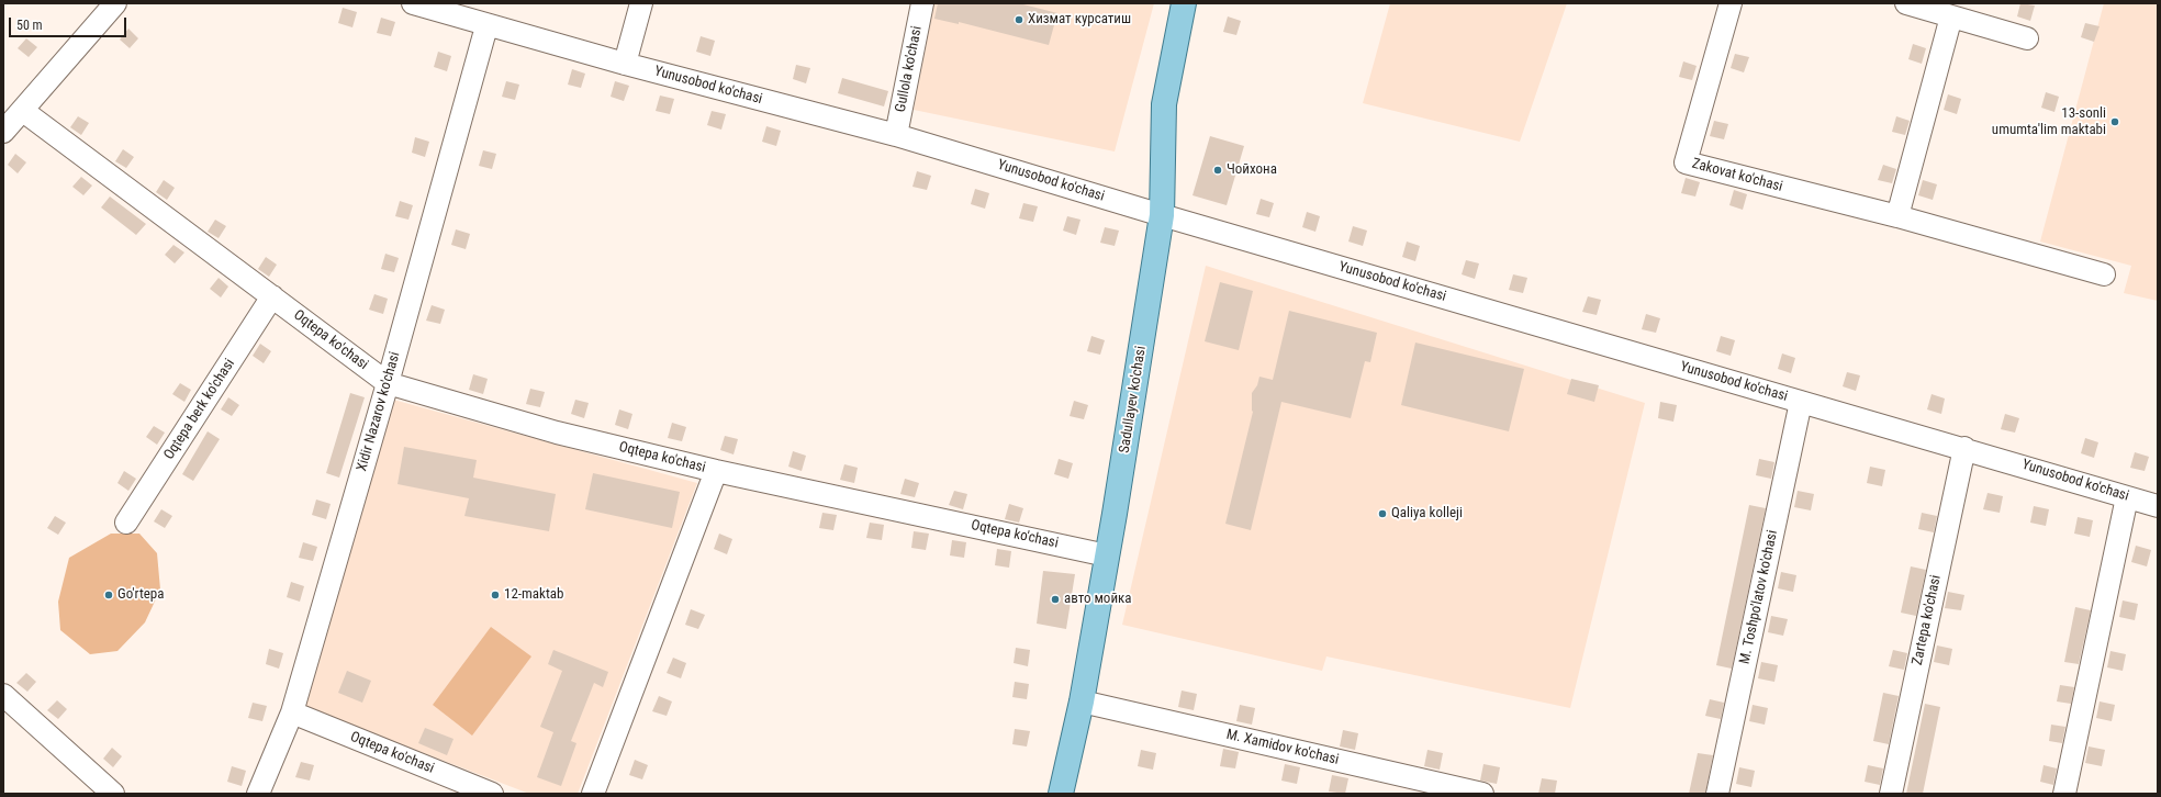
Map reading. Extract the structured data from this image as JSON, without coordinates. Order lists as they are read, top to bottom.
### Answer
{
  "streets": {
    "main road": ["Sadullayev ko'chasi"],
    "street": [
      "Gullola ko'chasi",
      "Yunusobod ko'chasi",
      "Zakovat ko'chasi",
      "Oqtepa ko'chasi",
      "Oqtepa berk ko'chasi",
      "Xidir Nazarov ko'chasi",
      "M. Toshpo'latov ko'chasi",
      "Zartepa ko'chasi",
      "M. Xamidov ko'chasi"
    ]
  },
  "crossings": [
    ["Gullola ko'chasi", "Yunusobod ko'chasi"],
    ["Yunusobod ko'chasi", "Sadullayev ko'chasi"],
    ["Yunusobod ko'chasi", "Xidir Nazarov ko'chasi"],
    ["Yunusobod ko'chasi", "M. Toshpo'latov ko'chasi"],
    ["Yunusobod ko'chasi", "Zartepa ko'chasi"],
    ["Oqtepa ko'chasi", "Sadullayev ko'chasi"],
    ["Oqtepa ko'chasi", "Oqtepa berk ko'chasi"],
    ["Oqtepa ko'chasi", "Xidir Nazarov ko'chasi"],
    ["Sadullayev ko'chasi", "M. Xamidov ko'chasi"]
  ],
  "places": [
    "Хизмат курсатиш",
    "13-sonli umumta'lim maktabi",
    "Чойхона",
    "Qaliya kolleji",
    "Go'rtepa",
    "12-maktab",
    "авто мойка"
  ],
  "scale_bar": "50 m"
}
